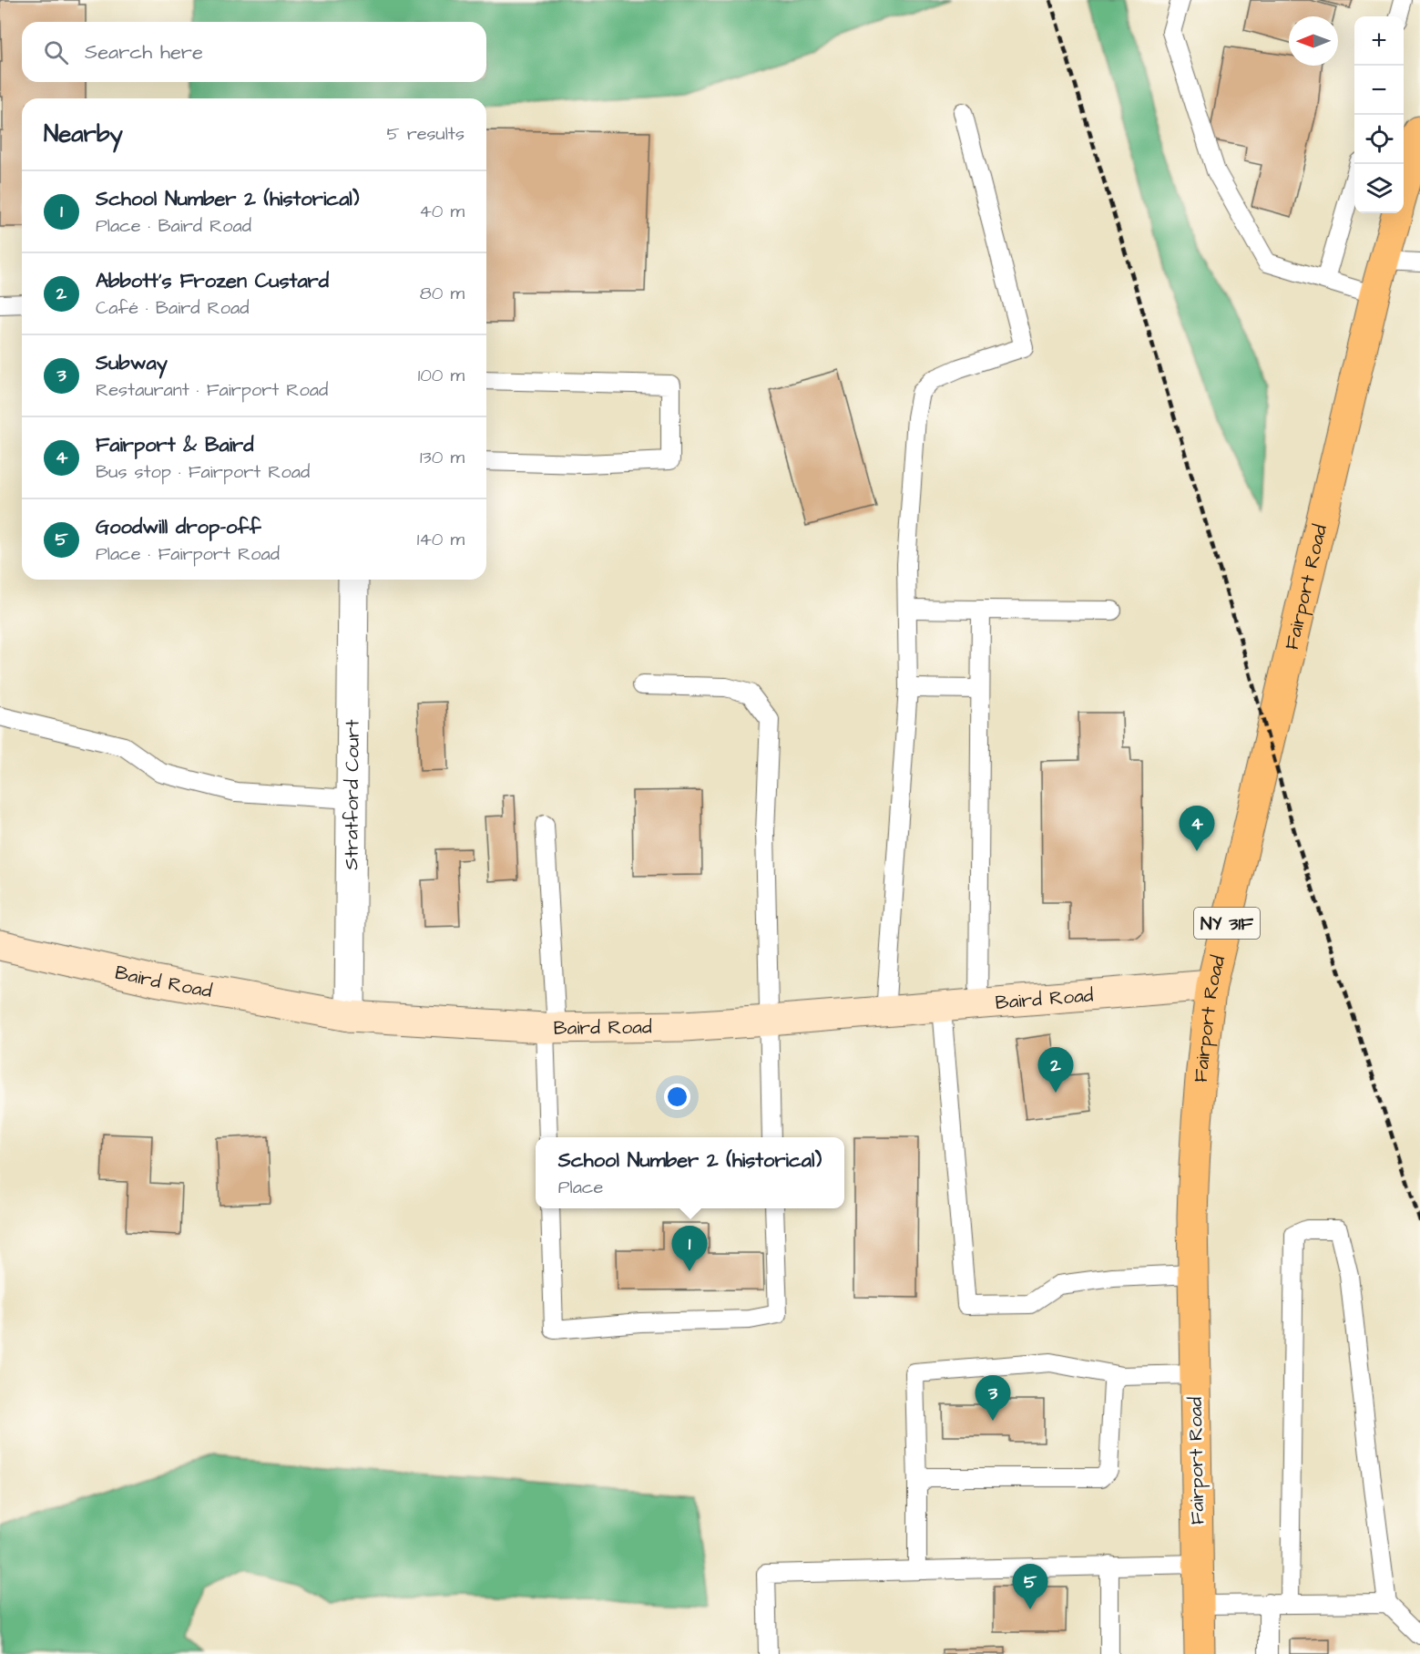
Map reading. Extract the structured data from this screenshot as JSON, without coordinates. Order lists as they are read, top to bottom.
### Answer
{
  "streets": {
    "main road": ["Fairport Road", "NY 31F"],
    "street": ["Stratford Court", "Baird Road"]
  },
  "crossings": [
    ["Fairport Road", "Baird Road"],
    ["Stratford Court", "Baird Road"]
  ],
  "north": "left",
  "page": {
    "map_buttons": ["+", "−"],
    "search": "Search here",
    "heading": ["Nearby", "5 results"],
    "list": [
      {
        "mark": "1",
        "name": "School Number 2 (historical)",
        "note": "Place · Baird Road",
        "value": "40 m"
      },
      {
        "mark": "2",
        "name": "Abbott's Frozen Custard",
        "note": "Café · Baird Road",
        "value": "80 m"
      },
      {
        "mark": "3",
        "name": "Subway",
        "note": "Restaurant · Fairport Road",
        "value": "100 m"
      },
      {
        "mark": "4",
        "name": "Fairport & Baird",
        "note": "Bus stop · Fairport Road",
        "value": "130 m"
      },
      {
        "mark": "5",
        "name": "Goodwill drop-off",
        "note": "Place · Fairport Road",
        "value": "140 m"
      }
    ],
    "pins": [
      "4",
      "2",
      "1",
      "3",
      "5"
    ],
    "popup": ["School Number 2 (historical)", "Place"]
  }
}
